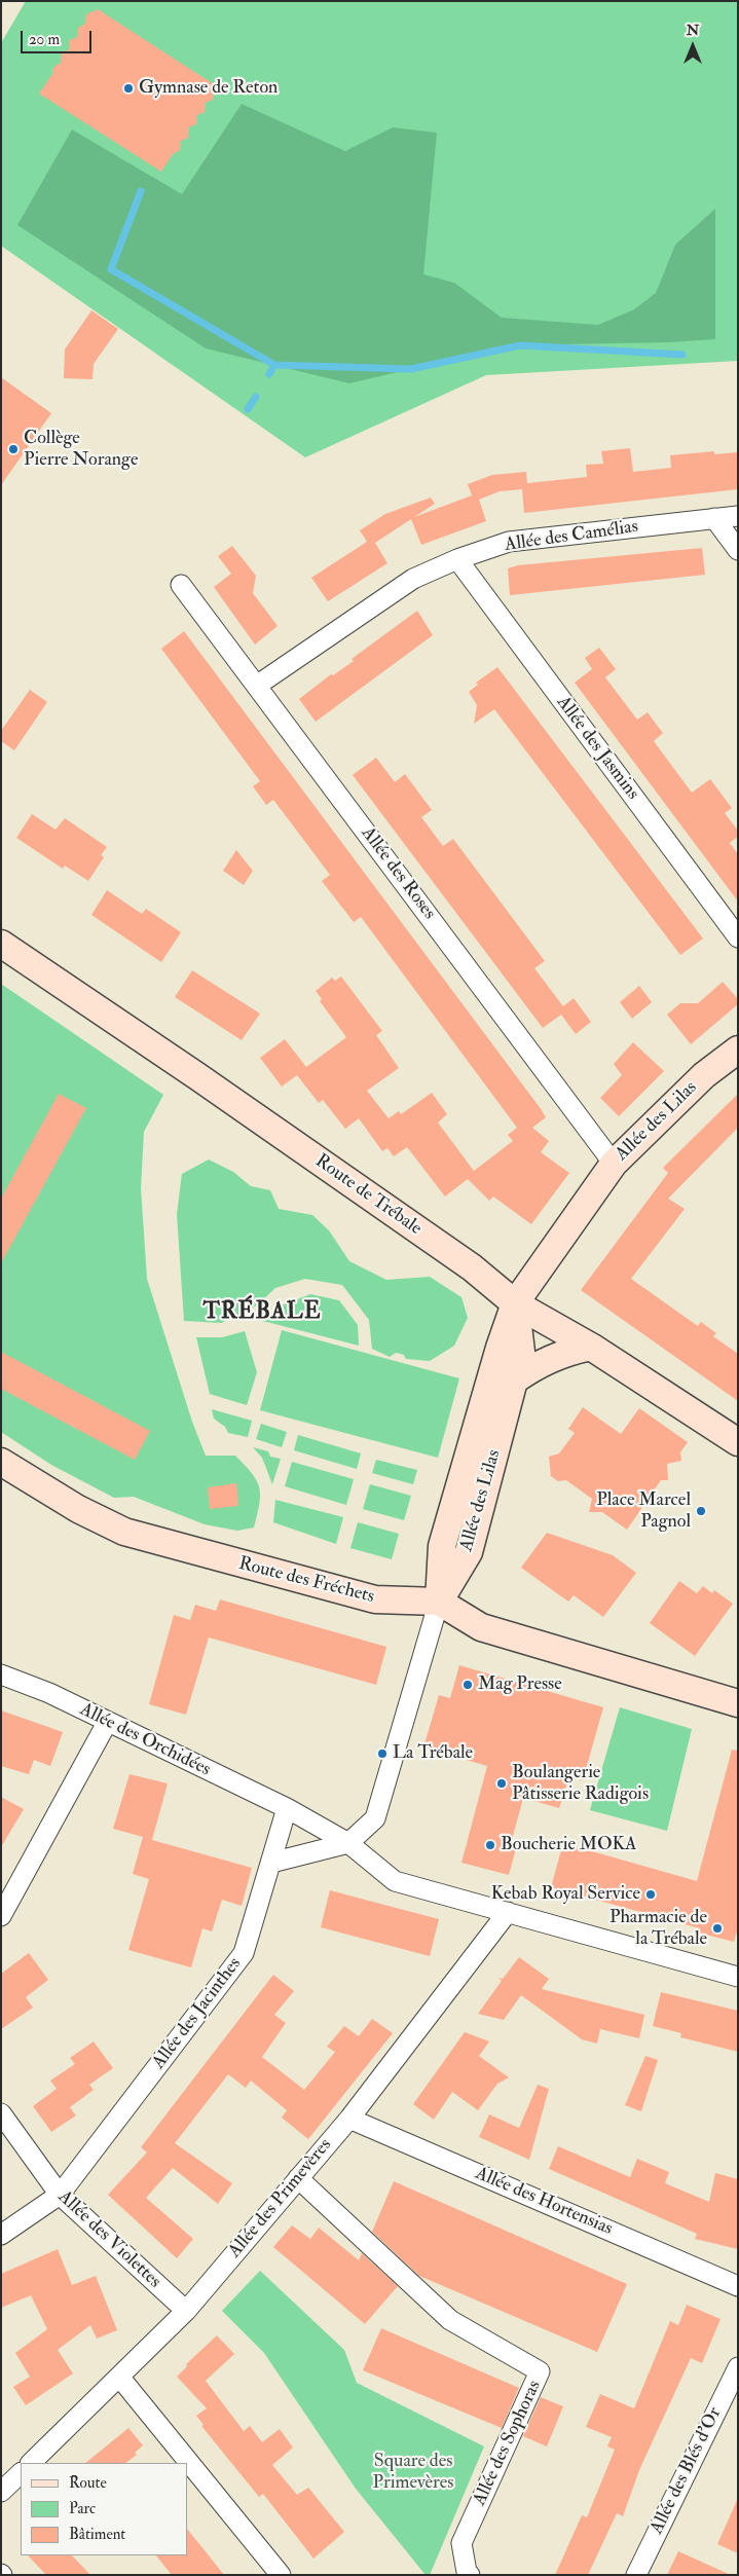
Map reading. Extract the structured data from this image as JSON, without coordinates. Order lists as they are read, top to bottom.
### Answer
{
  "streets": {
    "street": [
      "Allée des Camélias",
      "Allée des Jasmins",
      "Allée des Roses",
      "Allée des Lilas",
      "Route de Trébale",
      "Route des Fréchets",
      "Allée des Orchidées",
      "Allée des Jacinthes",
      "Allée des Primevères",
      "Allée des Hortensias",
      "Allée des Violettes",
      "Allée des Sophoras",
      "Allée des Blés d'Or"
    ]
  },
  "crossings": [
    ["Allée des Camélias", "Allée des Jasmins"],
    ["Allée des Camélias", "Allée des Roses"],
    ["Allée des Roses", "Allée des Lilas"],
    ["Allée des Lilas", "Route de Trébale"],
    ["Allée des Lilas", "Route des Fréchets"],
    ["Allée des Orchidées", "Allée des Jacinthes"],
    ["Allée des Jacinthes", "Allée des Violettes"],
    ["Allée des Primevères", "Allée des Hortensias"],
    ["Allée des Primevères", "Allée des Violettes"],
    ["Allée des Primevères", "Allée des Sophoras"]
  ],
  "districts": ["TRÉBALE"],
  "parks": ["Square des Primevères"],
  "places": [
    "Gymnase de Reton",
    "Collège Pierre Norange",
    "Place Marcel Pagnol",
    "Mag Presse",
    "La Trébale",
    "Boulangerie Pâtisserie Radigois",
    "Boucherie MOKA",
    "Kebab Royal Service",
    "Pharmacie de la Trébale"
  ],
  "legend": ["Route", "Parc", "Bâtiment"],
  "scale_bar": "20 m",
  "north": "top"
}
